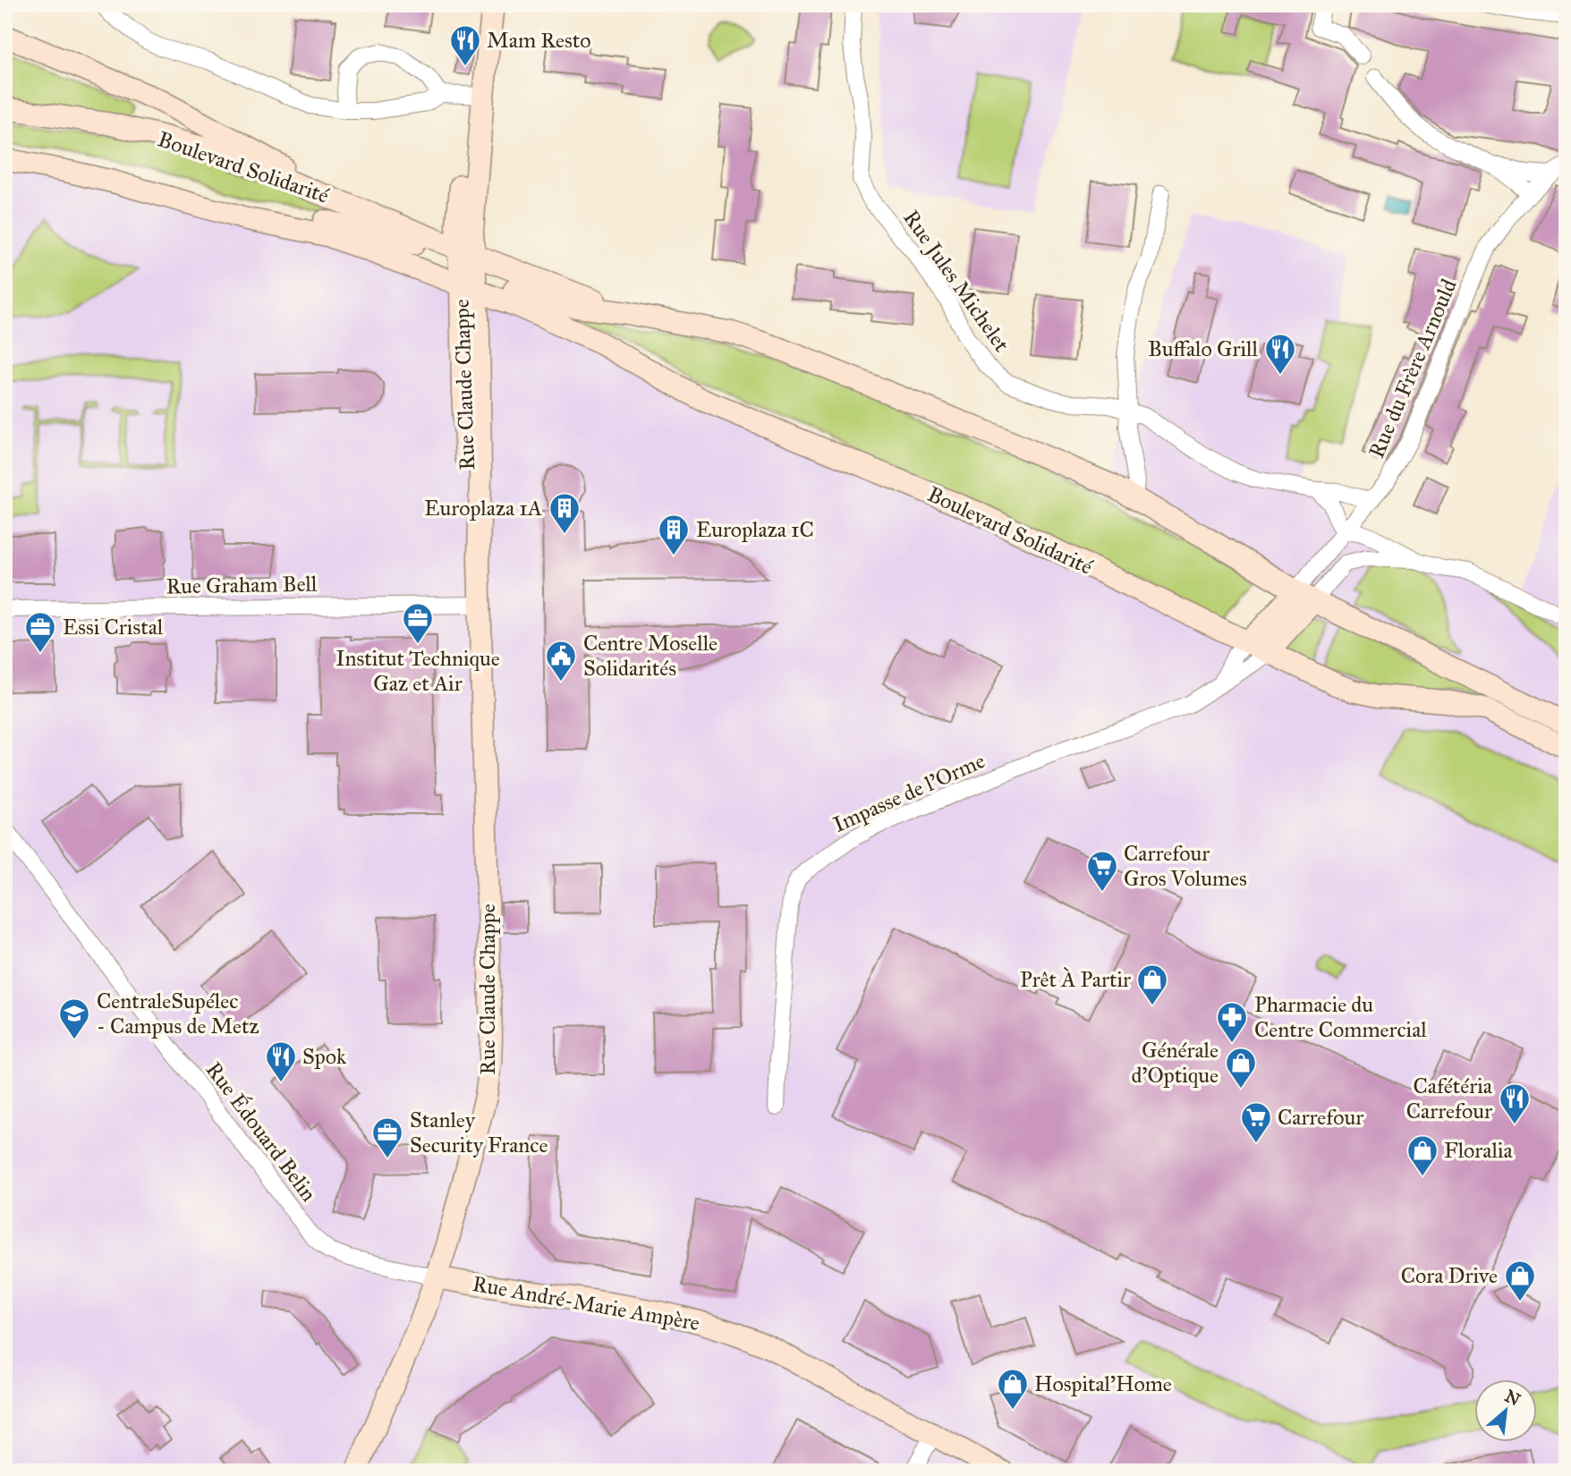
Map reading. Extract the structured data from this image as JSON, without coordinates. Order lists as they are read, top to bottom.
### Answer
{
  "streets": {
    "main road": ["Boulevard Solidarité", "Rue Claude Chappe", "Rue André-Marie Ampère"],
    "street": [
      "Rue Jules Michelet",
      "Rue du Frère Arnould",
      "Rue Graham Bell",
      "Impasse de l'Orme",
      "Rue Édouard Belin"
    ]
  },
  "crossings": [
    ["Boulevard Solidarité", "Rue du Frère Arnould"],
    ["Boulevard Solidarité", "Rue Claude Chappe"],
    ["Boulevard Solidarité", "Impasse de l'Orme"],
    ["Rue Jules Michelet", "Rue du Frère Arnould"],
    ["Rue Claude Chappe", "Rue Graham Bell"],
    ["Rue Claude Chappe", "Rue Édouard Belin"],
    ["Rue Claude Chappe", "Rue André-Marie Ampère"],
    ["Rue Édouard Belin", "Rue André-Marie Ampère"]
  ],
  "places": {
    "restaurant": [
      "Mam Resto",
      "Buffalo Grill",
      "Spok",
      "Cafétéria Carrefour"
    ],
    "building": ["Europlaza 1A", "Europlaza 1C"],
    "office": ["Institut Technique Gaz et Air", "Essi Cristal", "Stanley Security France"],
    "public building": ["Centre Moselle Solidarités"],
    "supermarket": ["Carrefour Gros Volumes", "Carrefour"],
    "shop": [
      "Prêt À Partir",
      "Générale d'Optique",
      "Floralia",
      "Cora Drive",
      "Hospital'Home"
    ],
    "school or university": ["CentraleSupélec - Campus de Metz"],
    "pharmacy": ["Pharmacie du Centre Commercial"]
  },
  "north": "top right"
}
